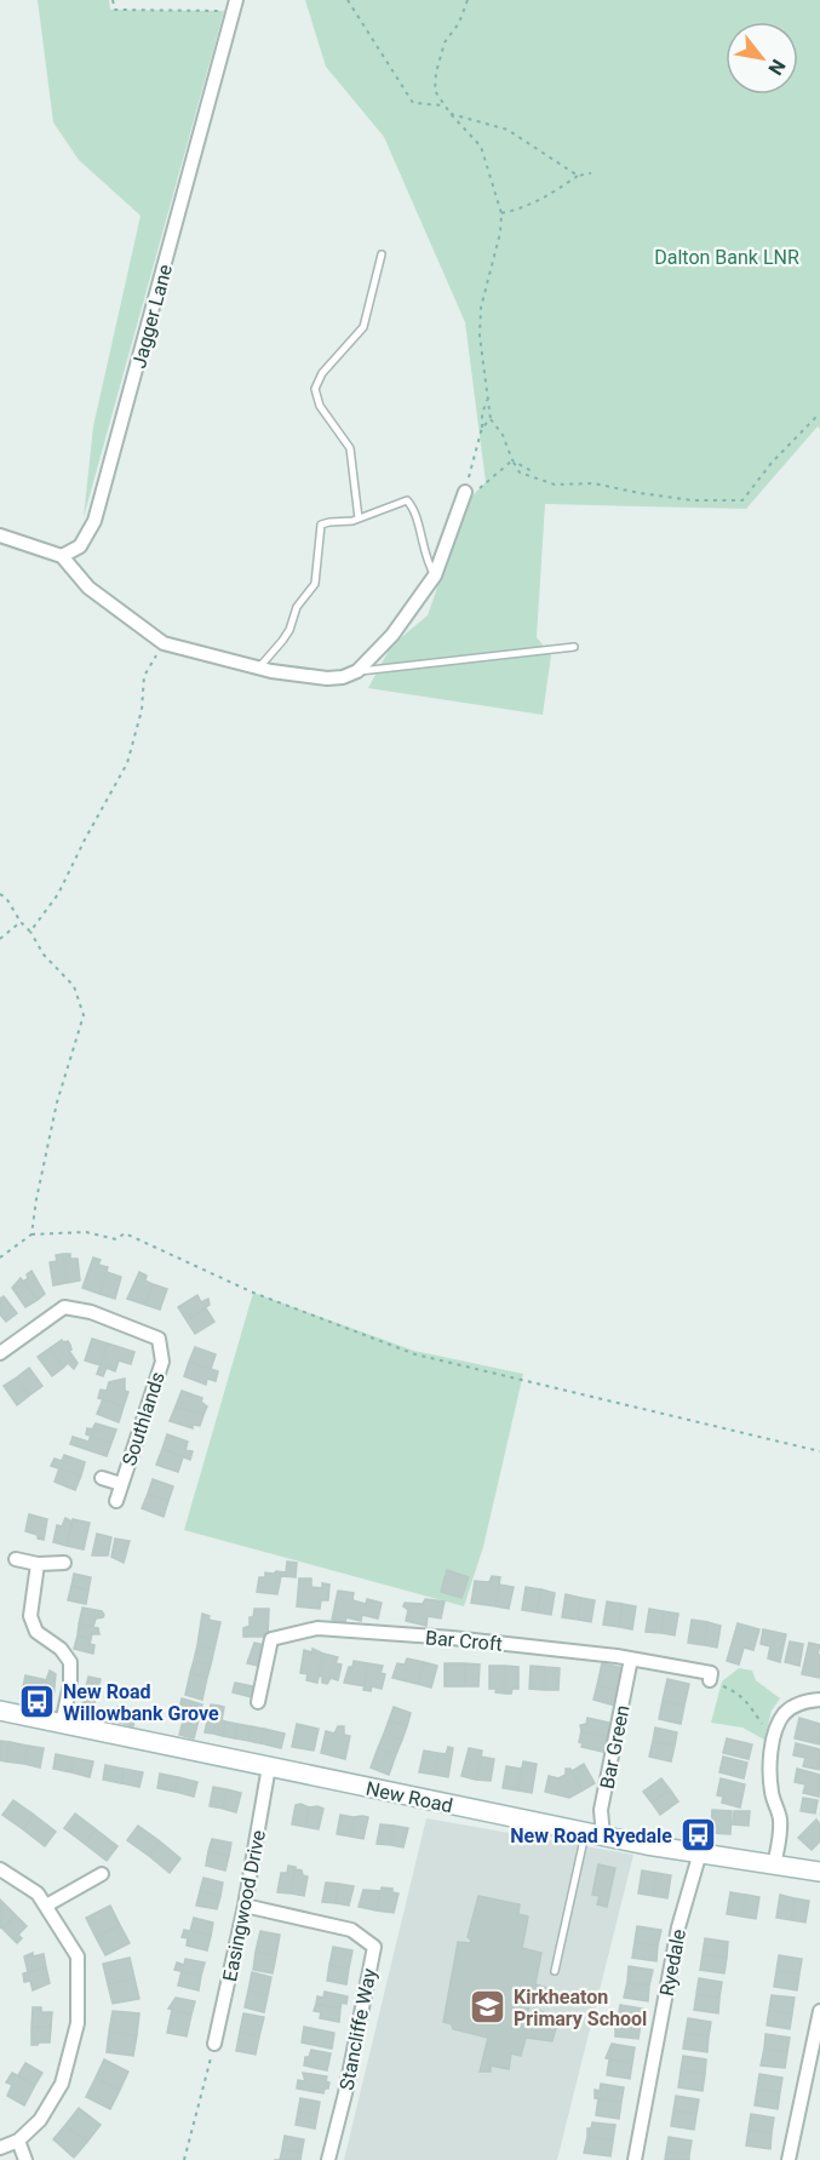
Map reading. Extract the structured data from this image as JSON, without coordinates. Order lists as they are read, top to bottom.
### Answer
{
  "streets": {
    "street": [
      "Jagger Lane",
      "Southlands",
      "Bar Croft",
      "Bar Green",
      "New Road",
      "Easingwood Drive",
      "Ryedale",
      "Stancliffe Way"
    ]
  },
  "crossings": [
    ["Bar Croft", "Bar Green"],
    ["Bar Green", "New Road"],
    ["New Road", "Easingwood Drive"],
    ["New Road", "Ryedale"],
    ["Easingwood Drive", "Stancliffe Way"]
  ],
  "parks": ["Dalton Bank LNR"],
  "places": {
    "bus stop": ["New Road Willowbank Grove", "New Road Ryedale"],
    "school or university": ["Kirkheaton Primary School"]
  },
  "north": "bottom right"
}
